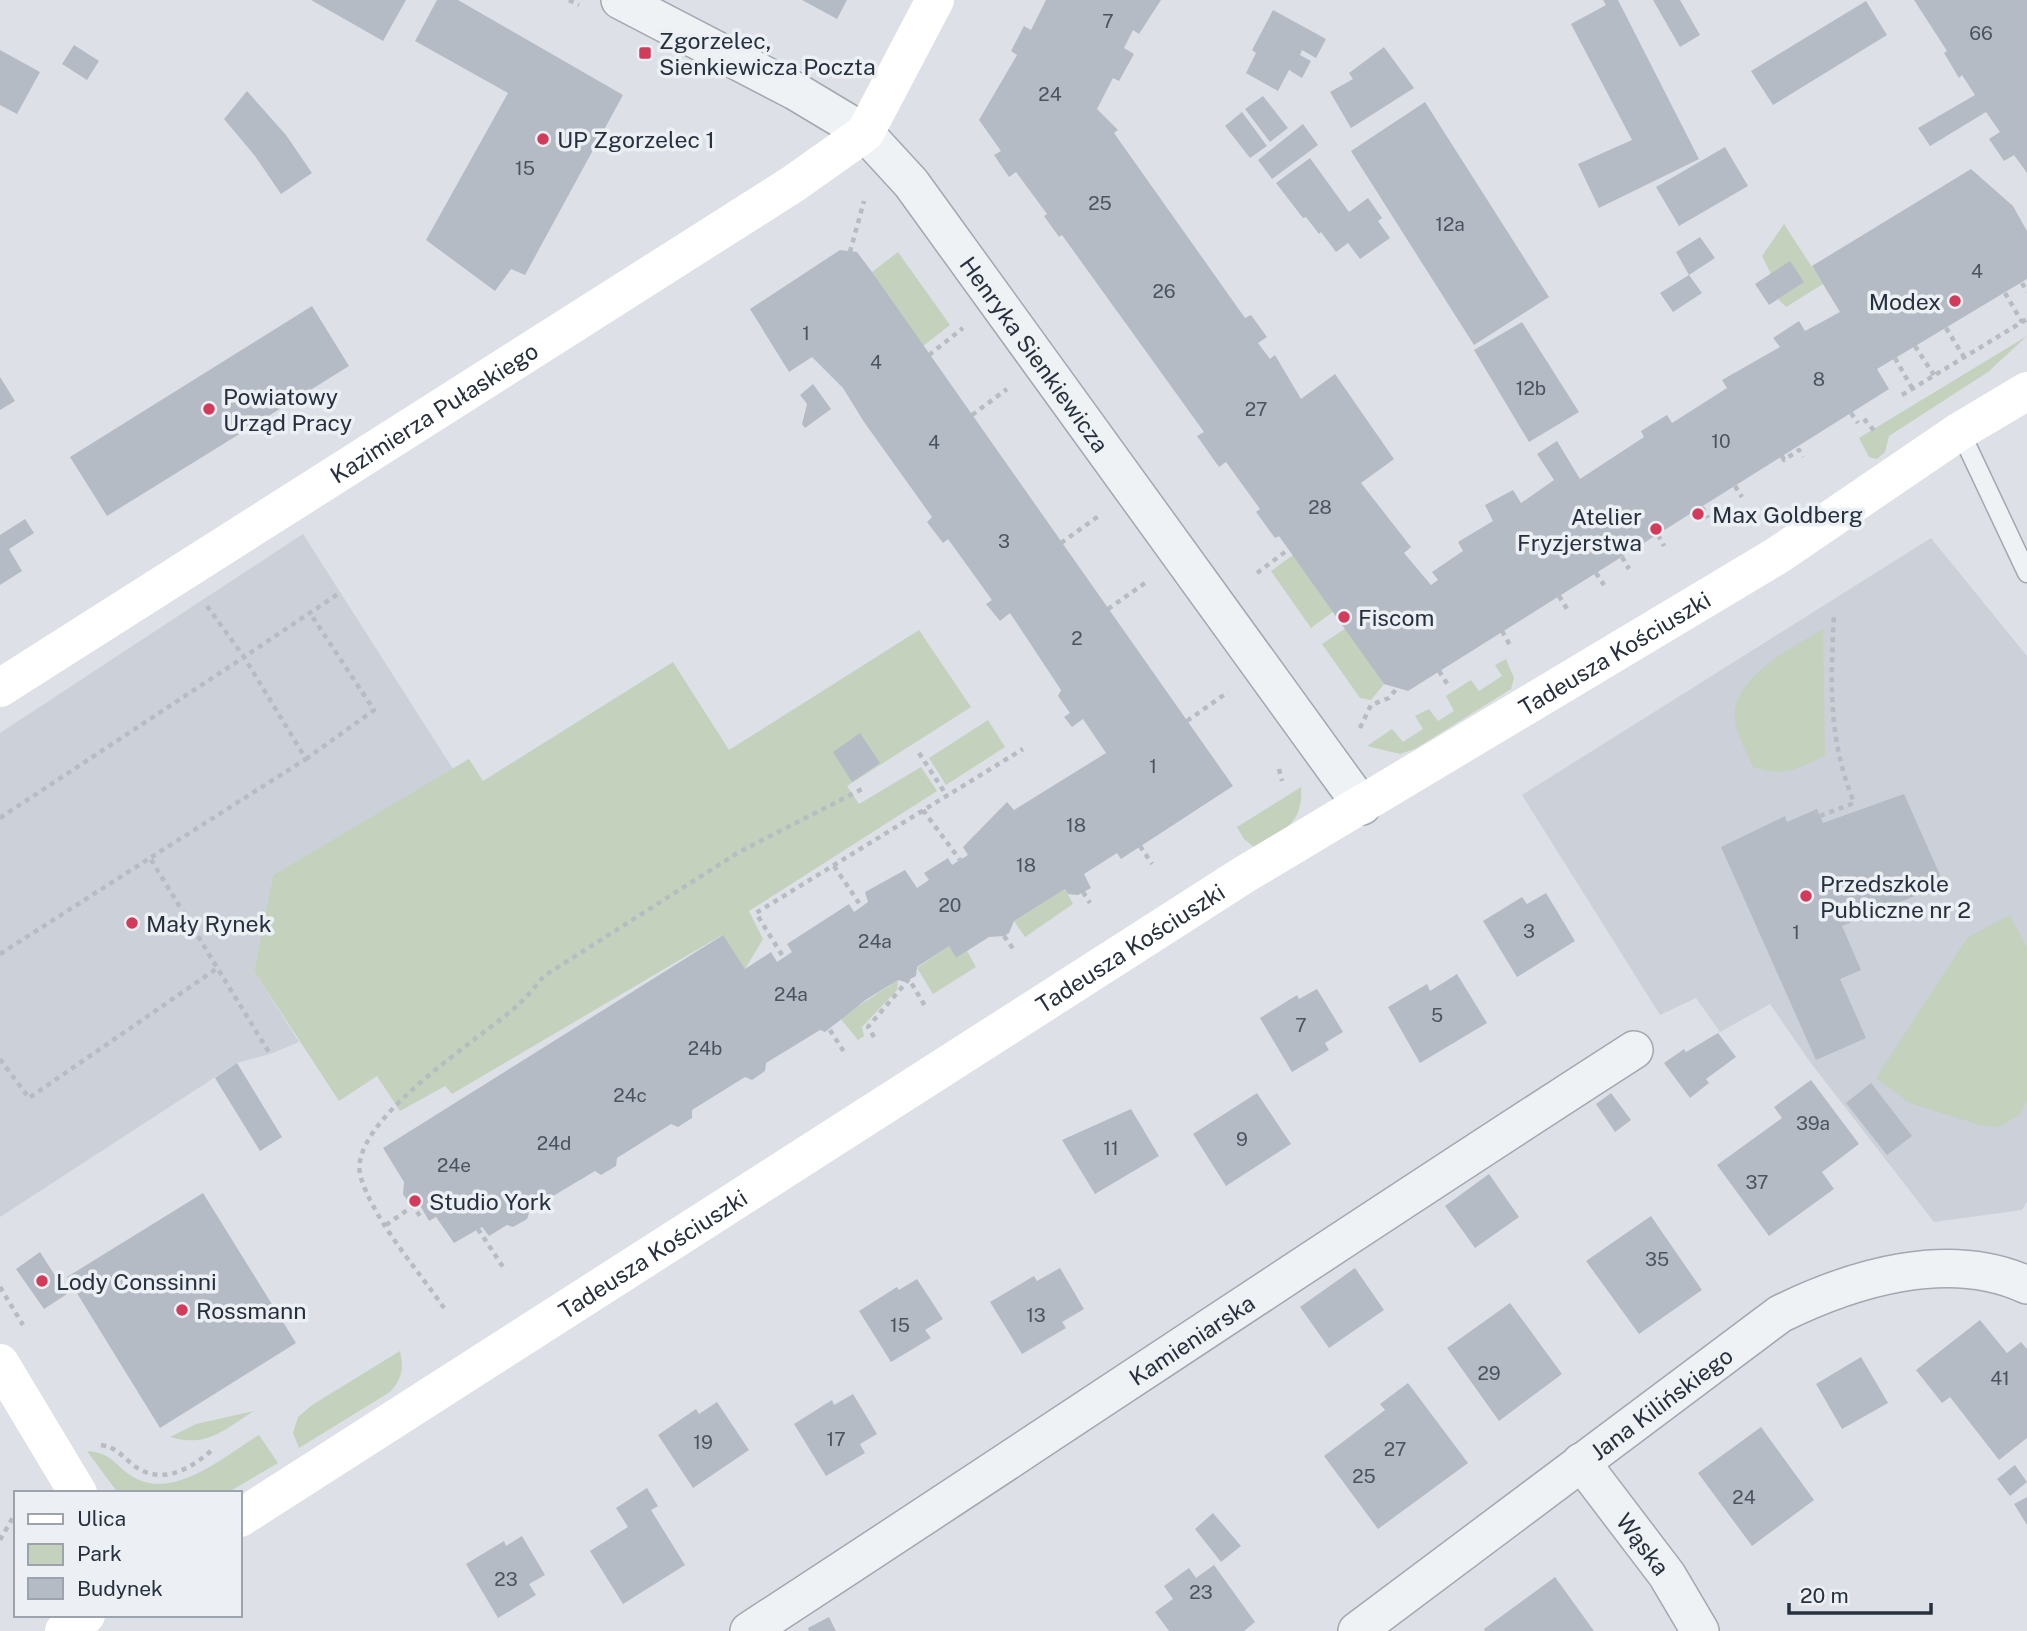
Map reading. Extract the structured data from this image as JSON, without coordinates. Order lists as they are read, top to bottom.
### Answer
{
  "streets": {
    "street": [
      "Henryka Sienkiewicza",
      "Kazimierza Pułaskiego",
      "Tadeusza Kościuszki",
      "Kamieniarska",
      "Jana Kilińskiego",
      "Wąska"
    ]
  },
  "crossings": [
    ["Henryka Sienkiewicza", "Kazimierza Pułaskiego"],
    ["Henryka Sienkiewicza", "Tadeusza Kościuszki"],
    ["Jana Kilińskiego", "Wąska"]
  ],
  "places": {
    "transit": ["Zgorzelec, Sienkiewicza Poczta"],
    "other": [
      "UP Zgorzelec 1",
      "Modex",
      "Powiatowy Urząd Pracy",
      "Max Goldberg",
      "Atelier Fryzjerstwa",
      "Fiscom",
      "Przedszkole Publiczne nr 2",
      "Mały Rynek",
      "Studio York",
      "Lody Conssinni",
      "Rossmann"
    ]
  },
  "house_numbers": [
    "7",
    "66",
    "24",
    "15",
    "25",
    "12a",
    "4",
    "26",
    "1",
    "4",
    "8",
    "12b",
    "27",
    "10",
    "4",
    "28",
    "3",
    "2",
    "1",
    "18",
    "18",
    "20",
    "3",
    "1",
    "24a",
    "24a",
    "5",
    "7",
    "24b",
    "24c",
    "39a",
    "9",
    "24d",
    "11",
    "24e",
    "37",
    "35",
    "13",
    "15",
    "29",
    "41",
    "17",
    "19",
    "27",
    "25",
    "24",
    "23",
    "23"
  ],
  "legend": ["Ulica", "Park", "Budynek"],
  "scale_bar": "20 m"
}
